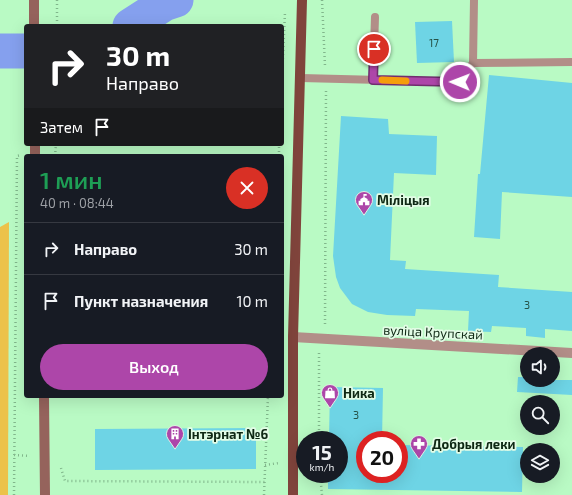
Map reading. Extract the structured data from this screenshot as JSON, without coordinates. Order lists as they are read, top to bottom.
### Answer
{
  "streets": {
    "street": ["вуліца Крупскай"]
  },
  "places": {
    "public building": ["Міліцыя"],
    "shop": ["Ника"],
    "building": ["Інтэрнат №6"],
    "pharmacy": ["Добрыя леки"]
  },
  "house_numbers": ["17", "3", "3"],
  "page": {
    "turn": ["30 m", "Направо"],
    "then": "Затем",
    "heading": ["1 мин", "40 m · 08:44"],
    "list": [
      {
        "name": "Направо",
        "value": "30 m"
      },
      {
        "name": "Пункт назначения",
        "value": "10 m"
      }
    ],
    "buttons": "Выход",
    "speed": "15 km/h",
    "limit": "20"
  }
}
